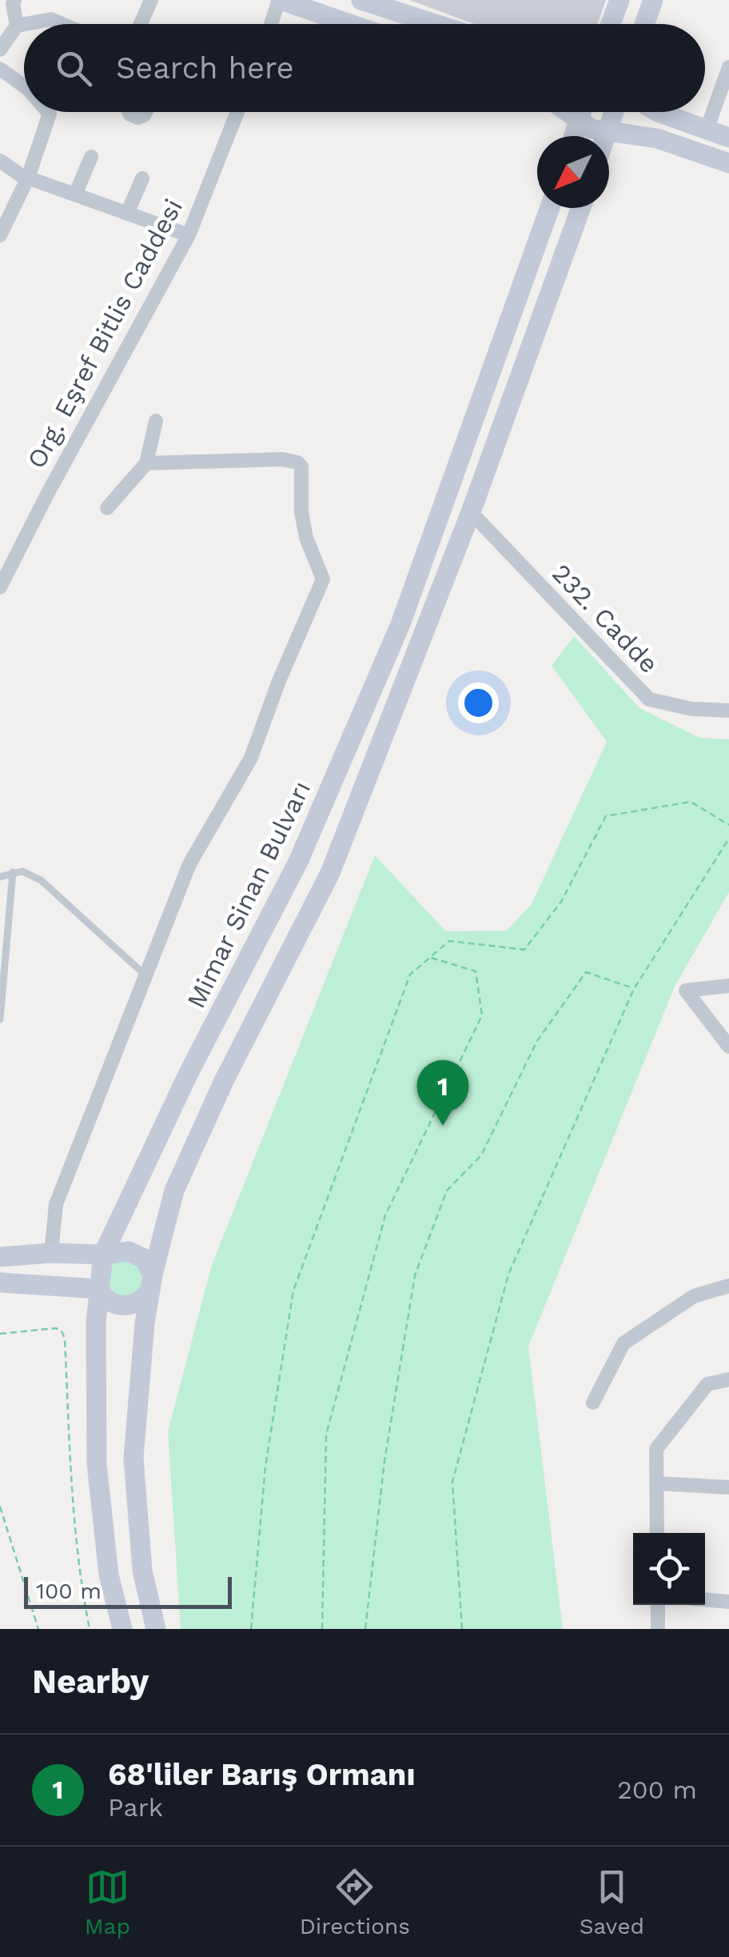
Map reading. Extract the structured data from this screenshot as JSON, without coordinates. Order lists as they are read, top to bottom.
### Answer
{
  "streets": {
    "main road": ["Mimar Sinan Bulvarı"],
    "street": ["Org. Eşref Bitlis Caddesi", "232. Cadde"]
  },
  "scale_bar": "100 m",
  "north": "bottom left",
  "page": {
    "search": "Search here",
    "pins": "1",
    "scale": "100 m",
    "heading": "Nearby",
    "list": [
      {
        "mark": "1",
        "name": "68'liler Barış Ormanı",
        "note": "Park",
        "value": "200 m"
      }
    ],
    "nav": ["Map", "Directions", "Saved"]
  }
}
